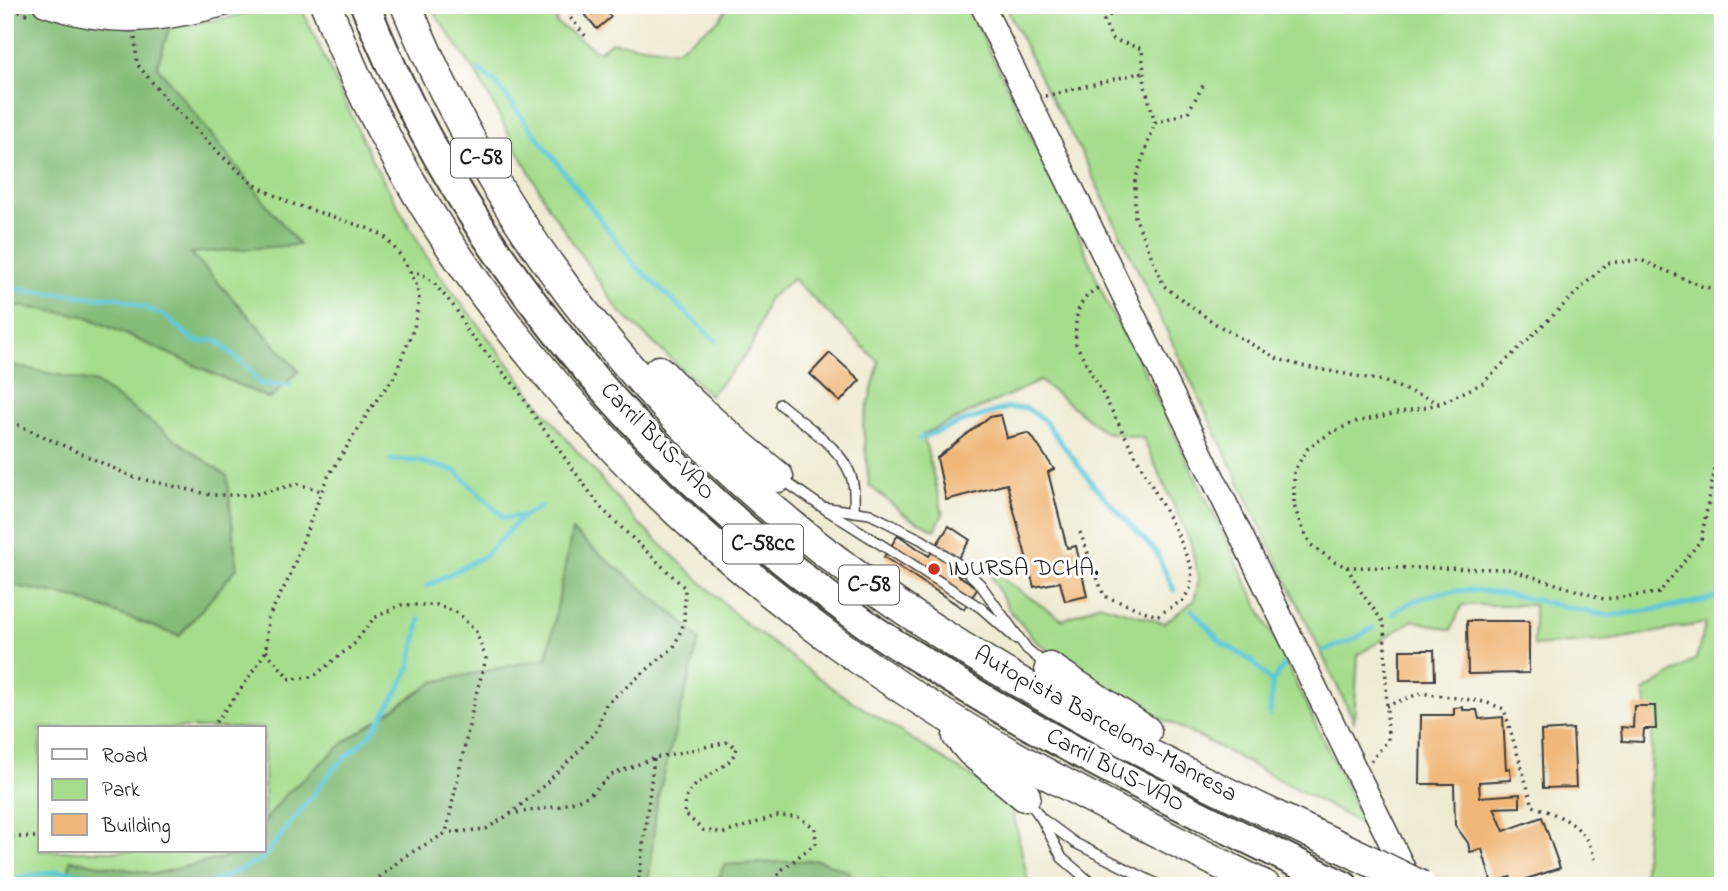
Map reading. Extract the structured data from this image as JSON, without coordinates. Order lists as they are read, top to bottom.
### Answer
{
  "streets": {
    "highway": [
      "C-58",
      "Carril BUS-VAO",
      "C-58cc",
      "Autopista Barcelona-Manresa"
    ]
  },
  "places": ["INURSA DCHA."],
  "legend": ["Road", "Park", "Building"]
}
